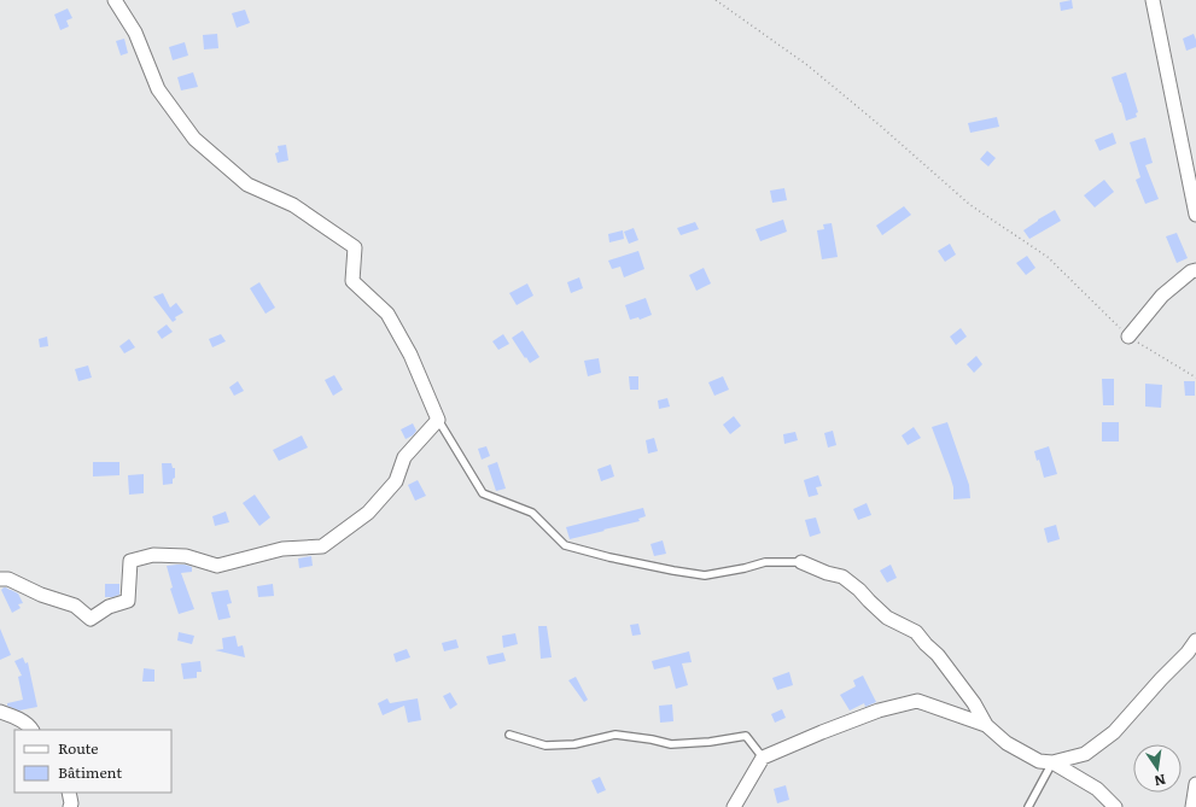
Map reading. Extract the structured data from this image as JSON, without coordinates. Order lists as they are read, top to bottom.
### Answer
{
  "legend": ["Route", "Bâtiment"],
  "north": "bottom"
}
